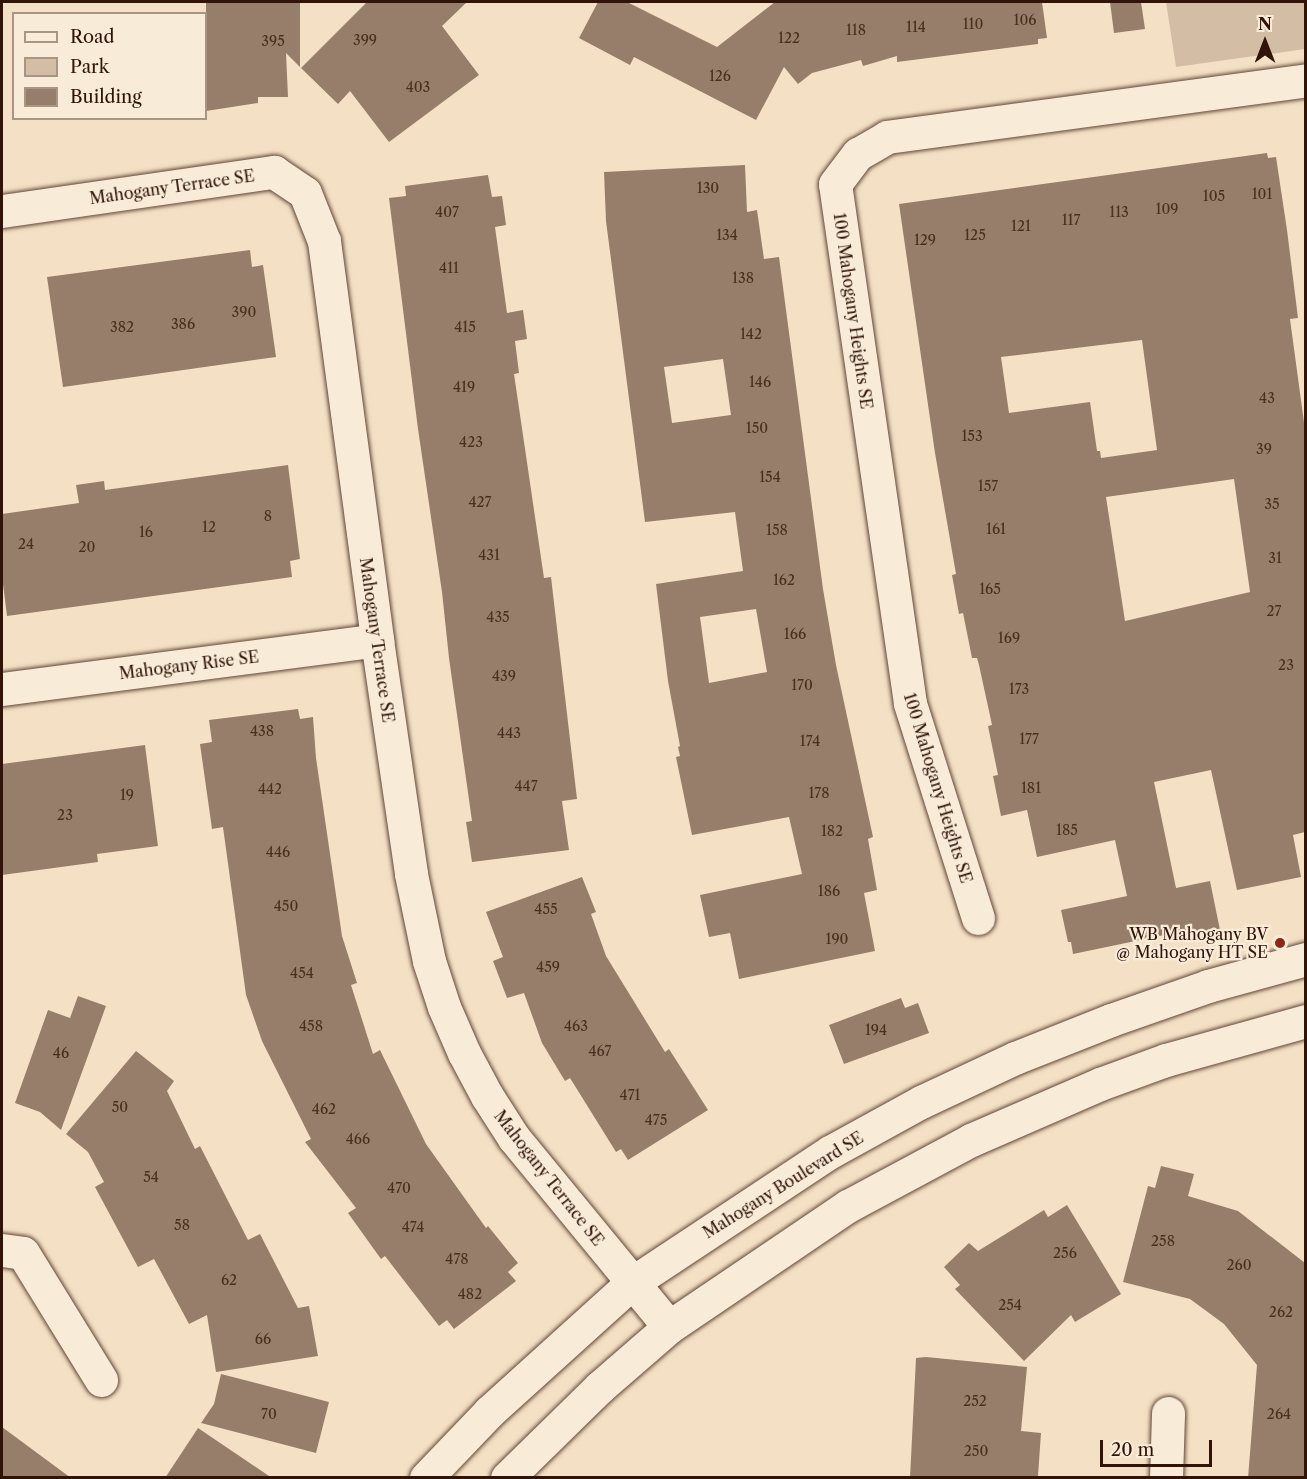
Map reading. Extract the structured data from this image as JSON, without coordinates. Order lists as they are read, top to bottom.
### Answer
{
  "streets": {
    "street": [
      "Mahogany Terrace SE",
      "100 Mahogany Heights SE",
      "Mahogany Rise SE",
      "Mahogany Boulevard SE"
    ]
  },
  "crossings": [
    ["Mahogany Terrace SE", "Mahogany Rise SE"],
    ["Mahogany Terrace SE", "Mahogany Boulevard SE"]
  ],
  "places": ["WB Mahogany BV @ Mahogany HT SE"],
  "house_numbers": [
    "106",
    "110",
    "114",
    "118",
    "122",
    "399",
    "395",
    "126",
    "403",
    "130",
    "101",
    "105",
    "109",
    "407",
    "113",
    "117",
    "121",
    "134",
    "125",
    "129",
    "411",
    "138",
    "390",
    "386",
    "382",
    "415",
    "142",
    "146",
    "419",
    "43",
    "150",
    "153",
    "423",
    "39",
    "154",
    "157",
    "427",
    "35",
    "8",
    "12",
    "161",
    "158",
    "16",
    "24",
    "20",
    "431",
    "31",
    "162",
    "165",
    "27",
    "435",
    "166",
    "169",
    "23",
    "439",
    "170",
    "173",
    "438",
    "443",
    "177",
    "174",
    "447",
    "181",
    "442",
    "178",
    "19",
    "23",
    "185",
    "182",
    "446",
    "186",
    "450",
    "455",
    "190",
    "459",
    "454",
    "458",
    "463",
    "194",
    "467",
    "46",
    "471",
    "50",
    "462",
    "475",
    "466",
    "54",
    "470",
    "58",
    "474",
    "258",
    "256",
    "478",
    "260",
    "62",
    "482",
    "254",
    "262",
    "66",
    "252",
    "70",
    "264",
    "250"
  ],
  "legend": ["Road", "Park", "Building"],
  "scale_bar": "20 m",
  "north": "top"
}
